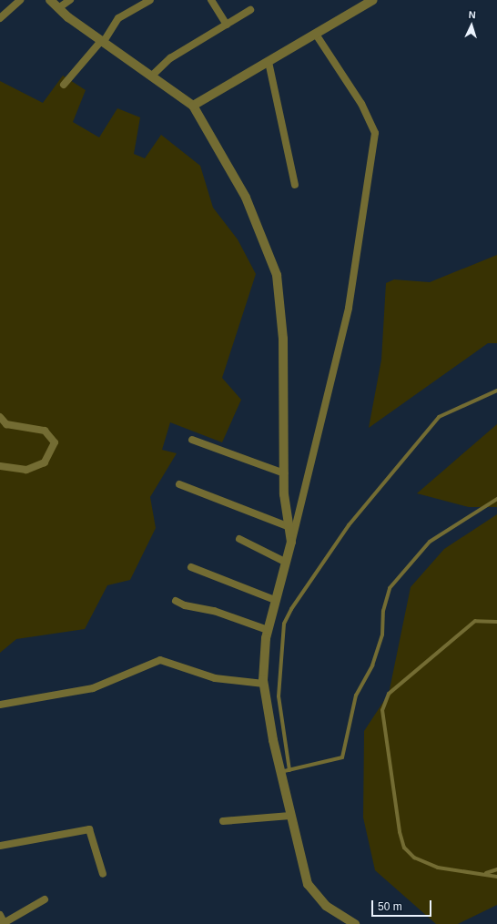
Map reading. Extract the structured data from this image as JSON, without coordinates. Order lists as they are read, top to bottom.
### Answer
{
  "scale_bar": "50 m",
  "north": "top"
}
